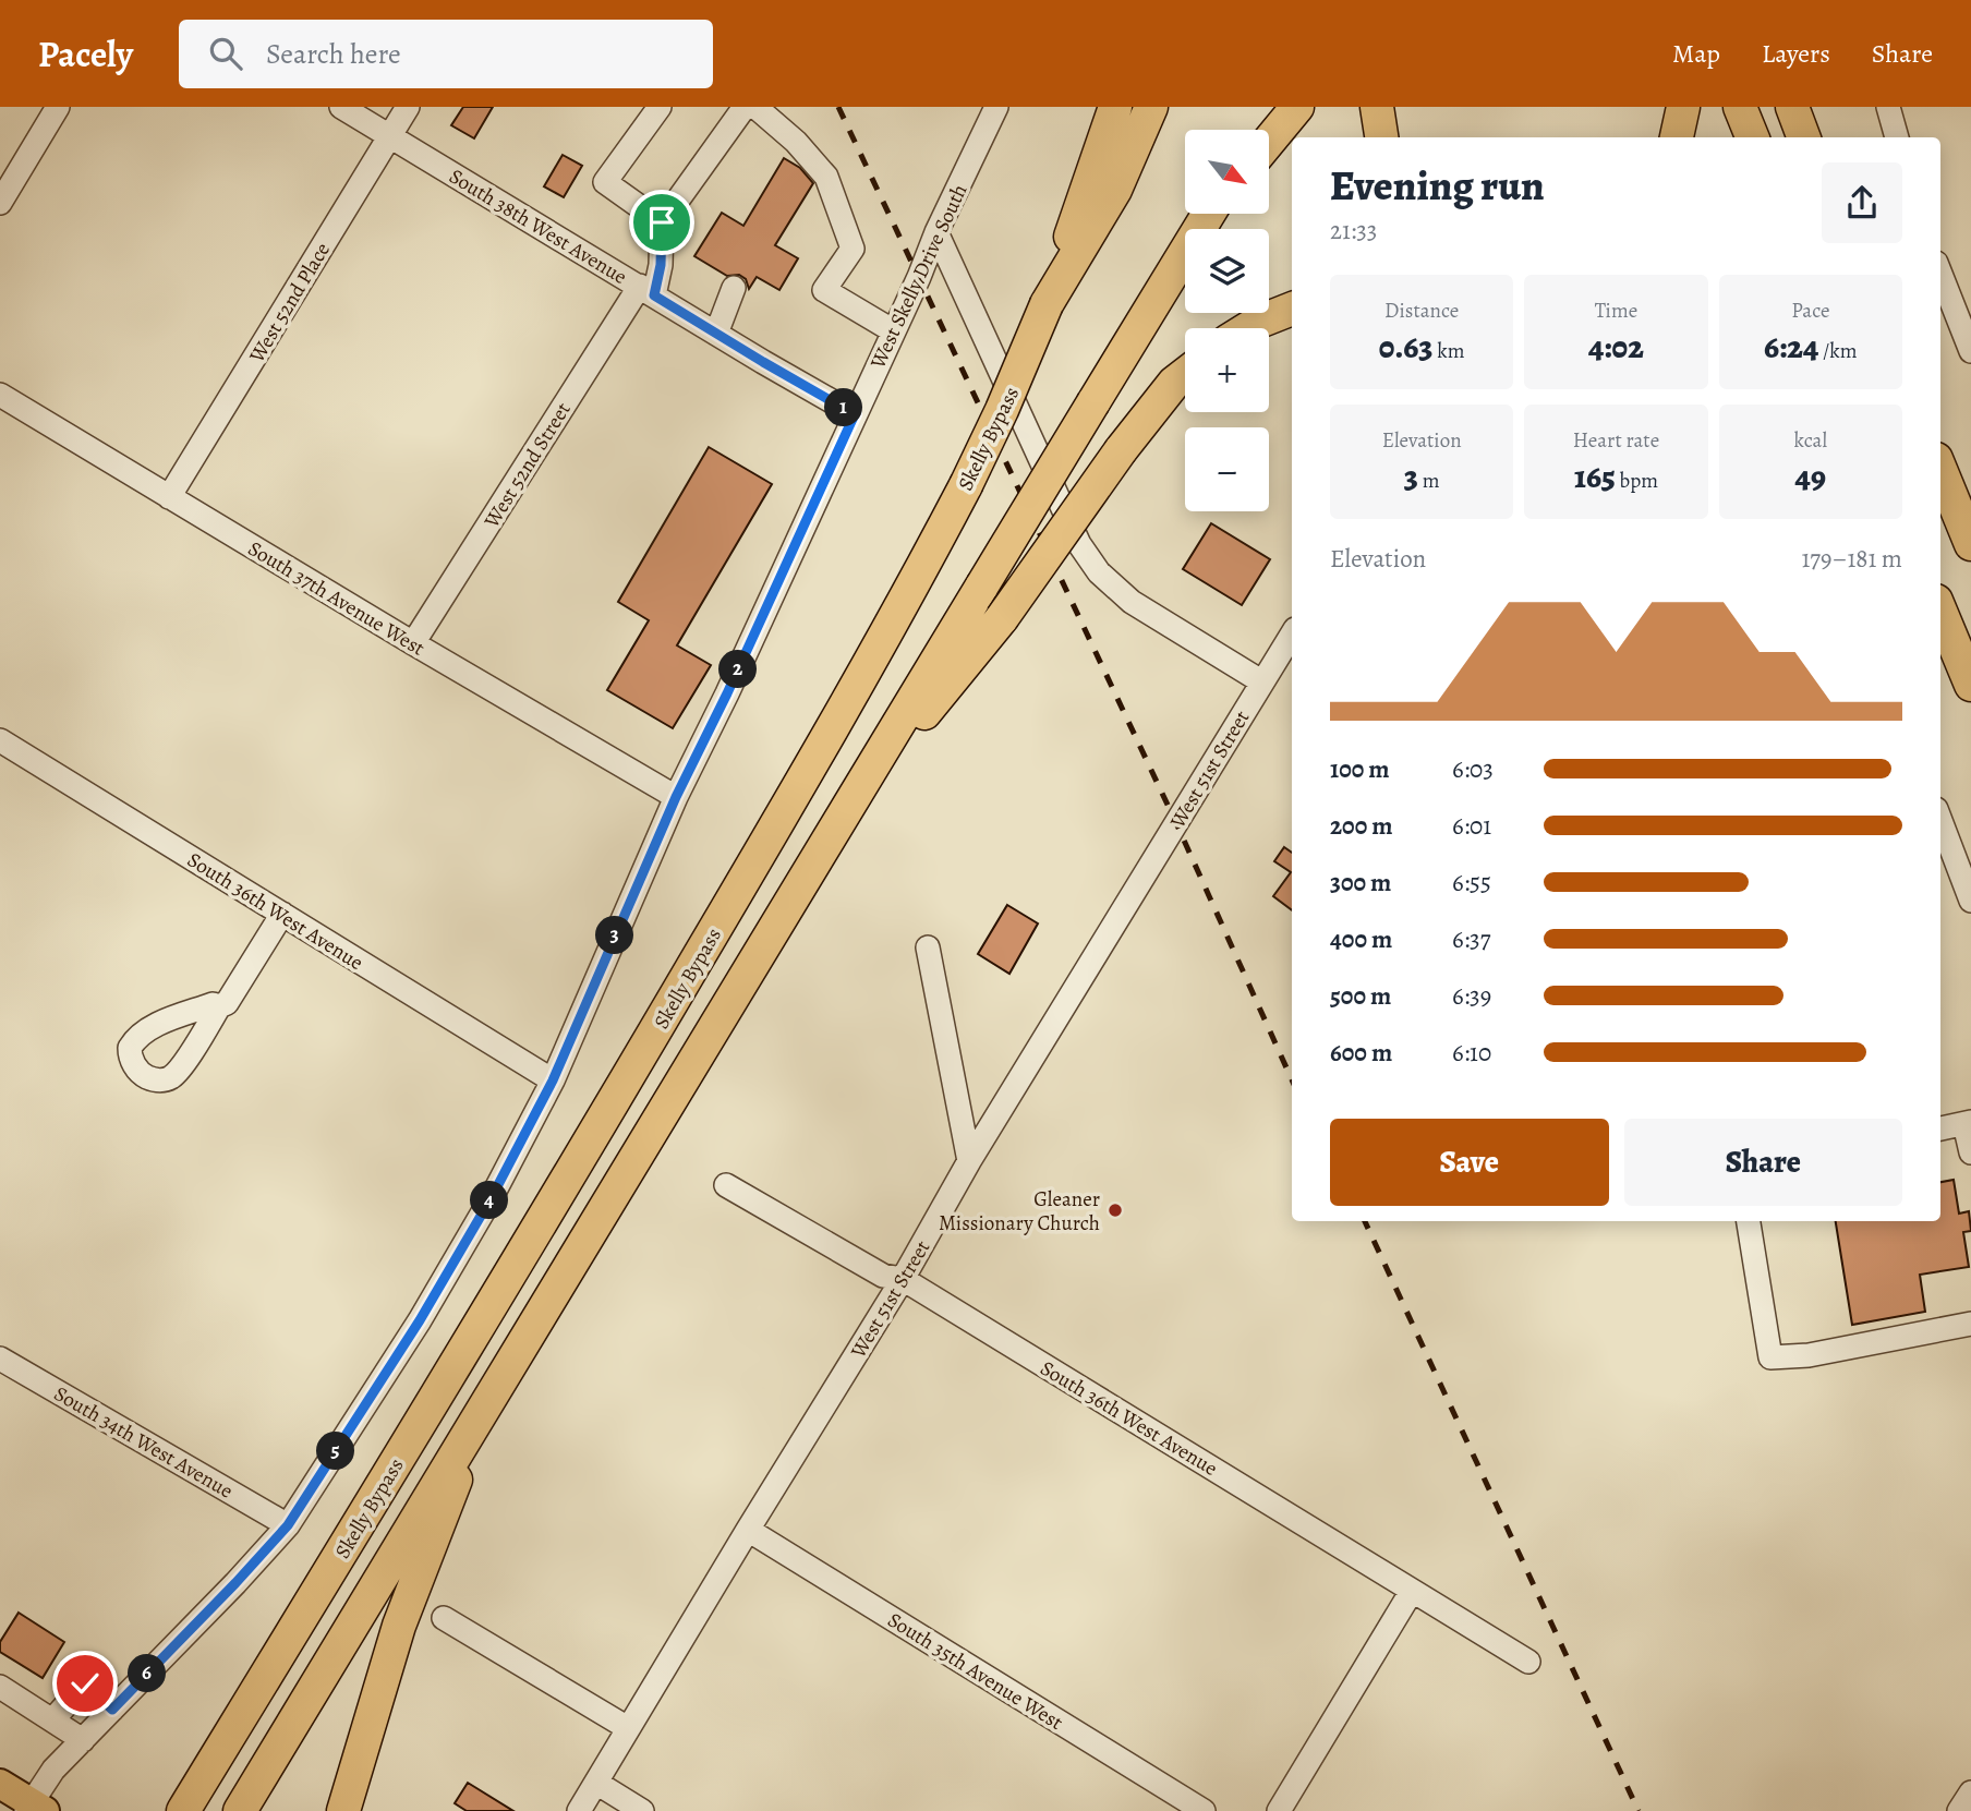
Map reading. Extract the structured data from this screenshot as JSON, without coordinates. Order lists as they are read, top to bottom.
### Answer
{
  "streets": {
    "highway": ["Skelly Bypass"],
    "street": [
      "South 38th West Avenue",
      "West Skelly Drive South",
      "West 52nd Place",
      "West 52nd Street",
      "South 37th Avenue West",
      "West 51st Street",
      "South 36th West Avenue",
      "South 34th West Avenue",
      "South 35th Avenue West"
    ]
  },
  "crossings": [
    ["South 38th West Avenue", "West Skelly Drive South"],
    ["South 38th West Avenue", "West 52nd Place"],
    ["South 38th West Avenue", "West 52nd Street"],
    ["West Skelly Drive South", "South 37th Avenue West"],
    ["West Skelly Drive South", "South 36th West Avenue"],
    ["West Skelly Drive South", "South 34th West Avenue"],
    ["West 52nd Place", "South 37th Avenue West"],
    ["West 52nd Street", "South 37th Avenue West"],
    ["West 51st Street", "South 36th West Avenue"],
    ["West 51st Street", "South 35th Avenue West"]
  ],
  "places": ["Gleaner Missionary Church"],
  "north": "bottom right",
  "page": {
    "header": "Pacely",
    "search": "Search here",
    "nav": ["Map", "Layers", "Share"],
    "map_buttons": ["+", "−"],
    "heading": ["Evening run", "21:33"],
    "stats": [
      ["Distance", "0.63 km"],
      ["Time", "4:02"],
      ["Pace", "6:24 /km"],
      ["Elevation", "3 m"],
      ["Heart rate", "165 bpm"],
      ["kcal", "49"]
    ],
    "pins": [
      "1",
      "2",
      "3",
      "4",
      "5",
      "6"
    ],
    "chart": ["Elevation", "179–181 m"],
    "list": [
      {
        "name": "100 m",
        "note": "6:03"
      },
      {
        "name": "200 m",
        "note": "6:01"
      },
      {
        "name": "300 m",
        "note": "6:55"
      },
      {
        "name": "400 m",
        "note": "6:37"
      },
      {
        "name": "500 m",
        "note": "6:39"
      },
      {
        "name": "600 m",
        "note": "6:10"
      }
    ],
    "buttons": ["Save", "Share"]
  }
}
